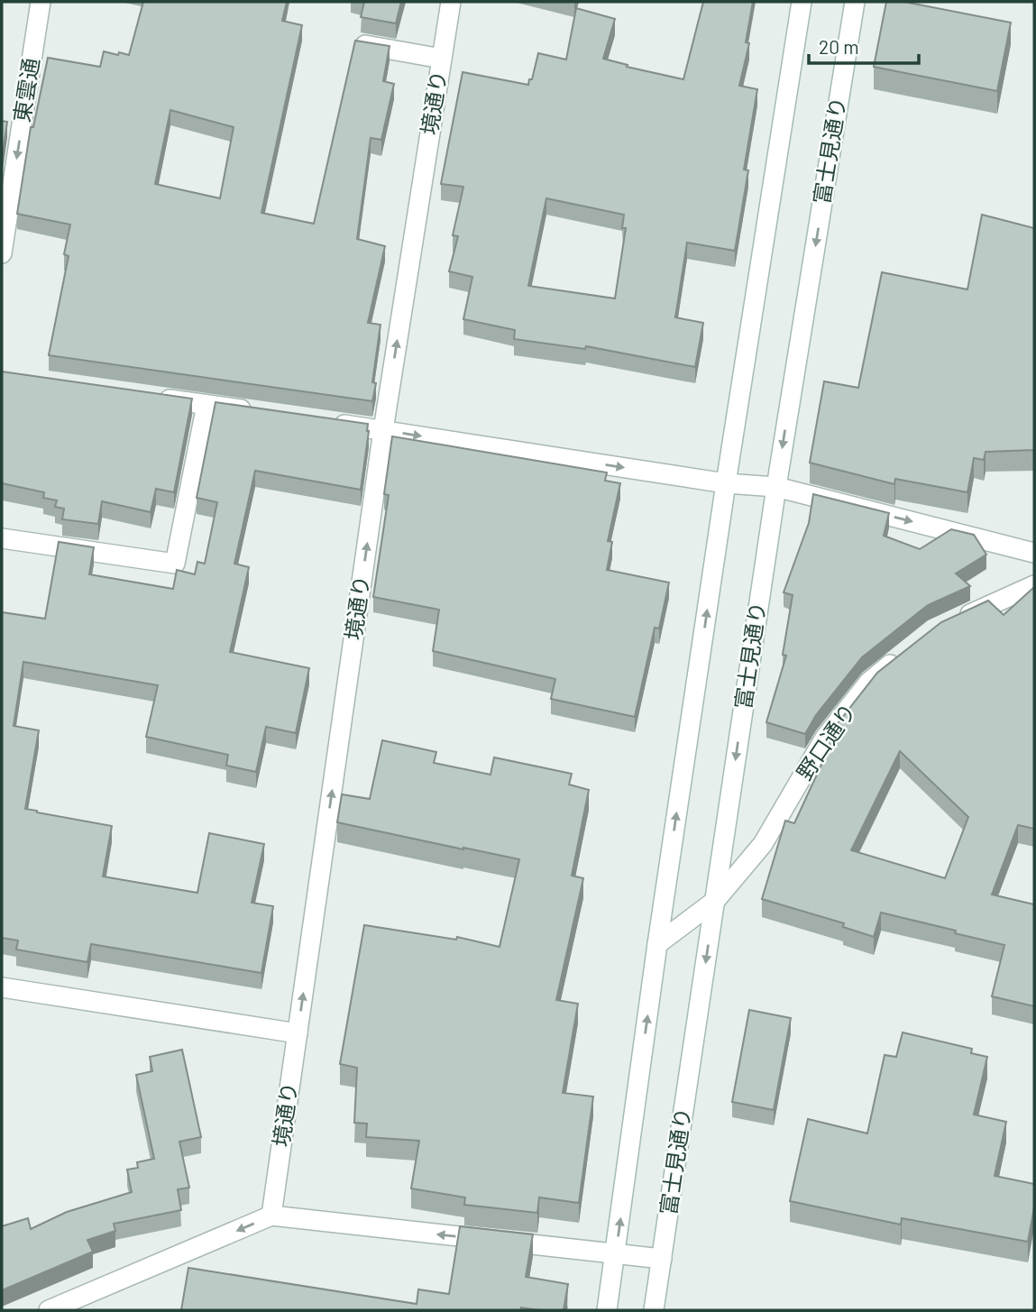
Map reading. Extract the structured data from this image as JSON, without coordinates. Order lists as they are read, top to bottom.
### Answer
{
  "streets": {
    "street": [
      "東雲通",
      "境通り",
      "富士見通り",
      "野口通り"
    ]
  },
  "crossings": [
    ["富士見通り", "野口通り"]
  ],
  "one_way": ["東雲通", "境通り"],
  "scale_bar": "20 m"
}
